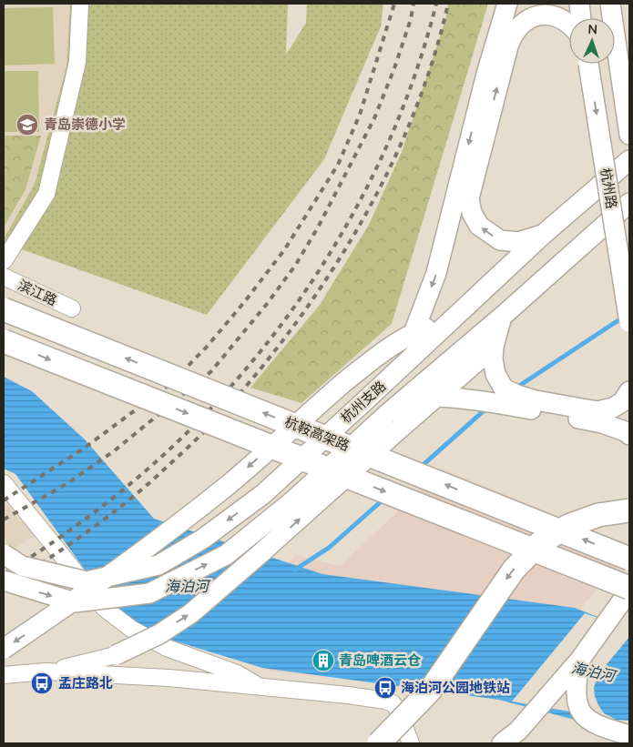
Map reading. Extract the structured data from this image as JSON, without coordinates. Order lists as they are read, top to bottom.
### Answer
{
  "streets": {
    "highway": ["杭鞍高架路"],
    "main road": ["杭州路", "杭州支路"],
    "street": ["滨江路"]
  },
  "water": ["海泊河"],
  "places": {
    "school or university": ["青岛崇德小学"],
    "building": ["青岛啤酒云仓"],
    "bus stop": ["孟庄路北", "海泊河公园地铁站"]
  },
  "north": "top"
}
